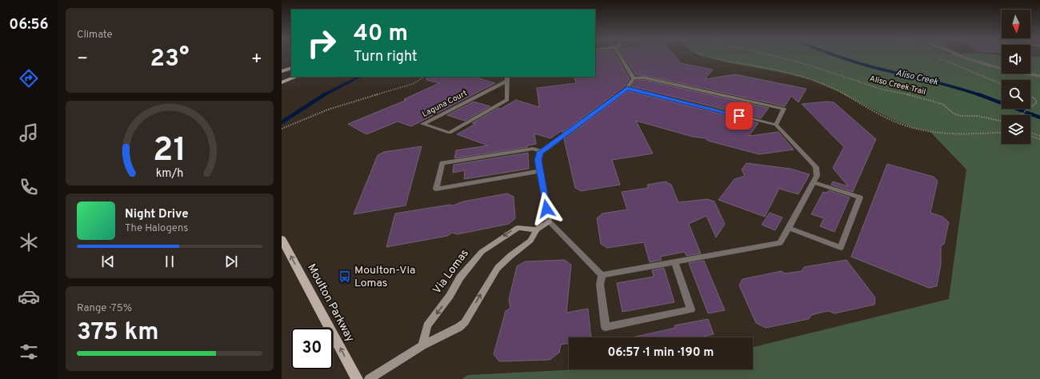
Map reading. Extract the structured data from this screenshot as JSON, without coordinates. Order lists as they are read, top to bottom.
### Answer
{
  "streets": {
    "main road": ["Moulton Parkway"],
    "street": ["Laguna Court", "Via Lomas"],
    "path": ["Aliso Creek Trail"]
  },
  "one_way": ["Moulton Parkway"],
  "water": ["Aliso Creek"],
  "places": {
    "bus stop": ["Moulton-Via Lomas"]
  },
  "north": "bottom",
  "page": {
    "tabs": "06:56",
    "tile": [
      "Climate",
      ["Range · 75%", "375 km"]
    ],
    "turn": ["40 m", "Turn right"],
    "heat": ["−", "23°", "+"],
    "song": ["Night Drive", "The Halogens"],
    "limit": "30",
    "trip": "06:57 · 1 min · 190 m",
    "gauge": ["21", "km/h"]
  }
}
